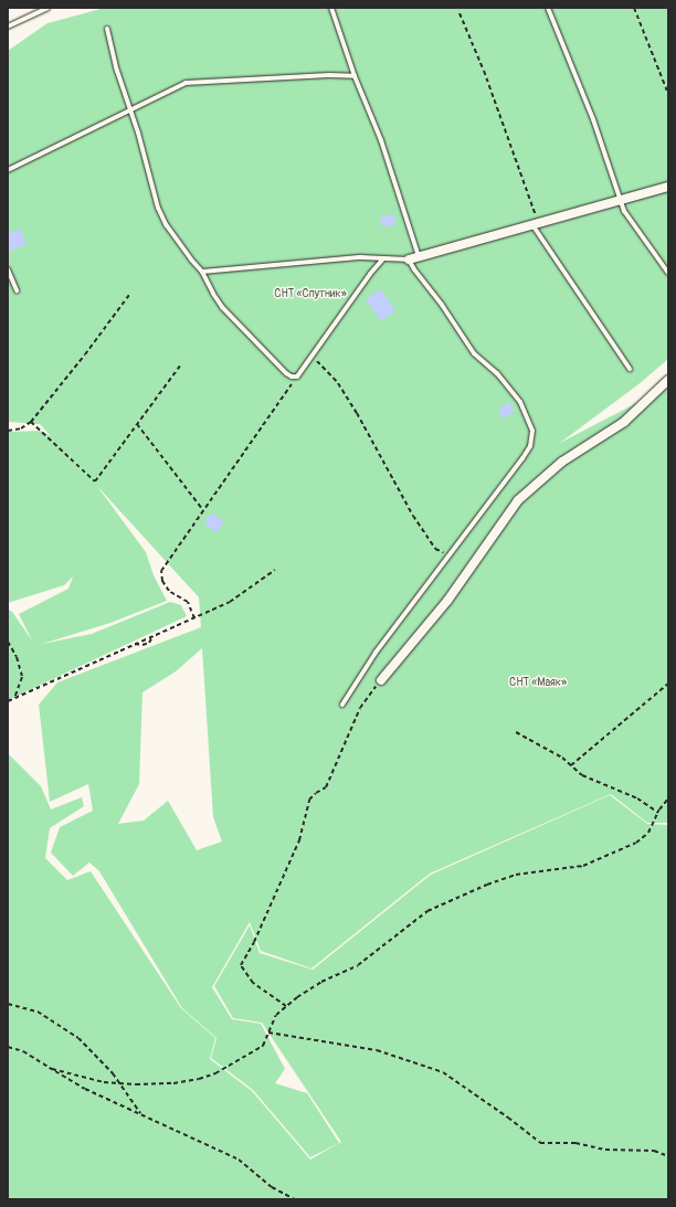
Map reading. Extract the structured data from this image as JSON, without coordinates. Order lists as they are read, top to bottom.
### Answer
{
  "parks": ["СНТ «Спутник»", "СНТ «Маяк»"]
}
